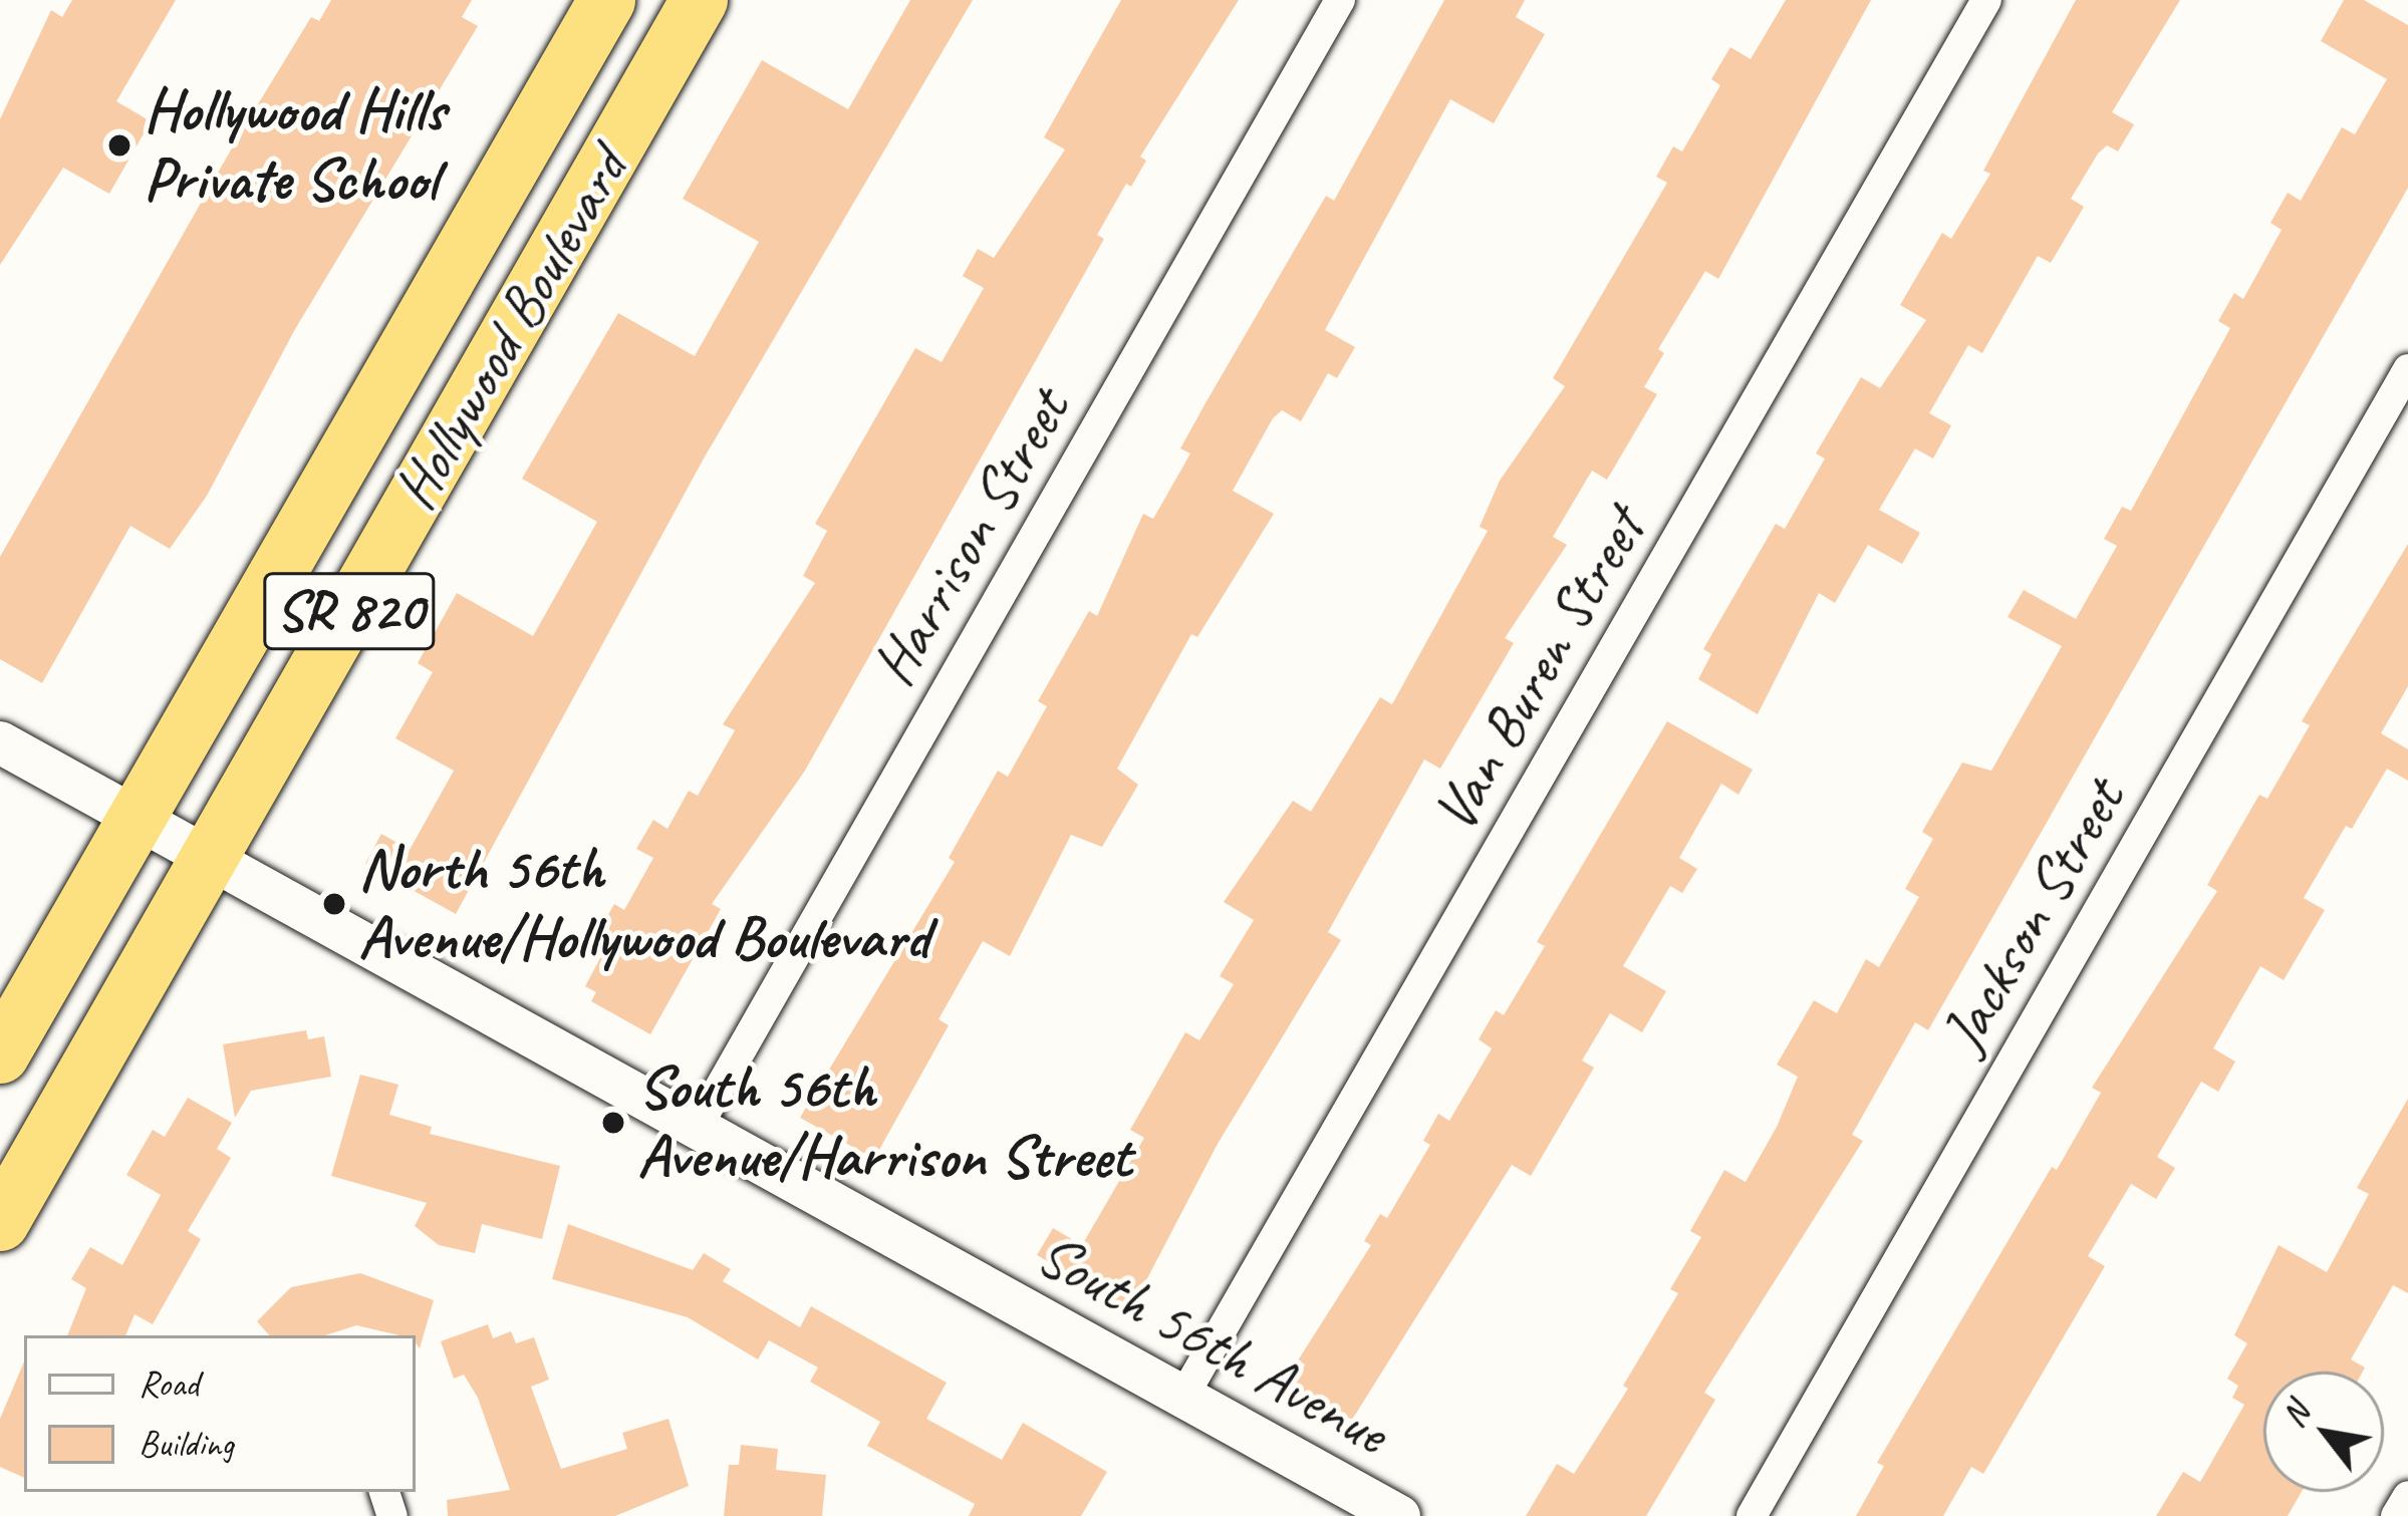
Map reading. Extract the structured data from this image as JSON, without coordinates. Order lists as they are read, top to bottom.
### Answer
{
  "streets": {
    "highway": ["Hollywood Boulevard", "SR 820"],
    "street": [
      "Harrison Street",
      "Van Buren Street",
      "Jackson Street",
      "South 56th Avenue"
    ]
  },
  "crossings": [
    ["Hollywood Boulevard", "South 56th Avenue"],
    ["Harrison Street", "South 56th Avenue"],
    ["Van Buren Street", "South 56th Avenue"]
  ],
  "places": ["Hollywood Hills Private School", "North 56th Avenue/Hollywood Boulevard", "South 56th Avenue/Harrison Street"],
  "legend": ["Road", "Building"],
  "north": "top left"
}
